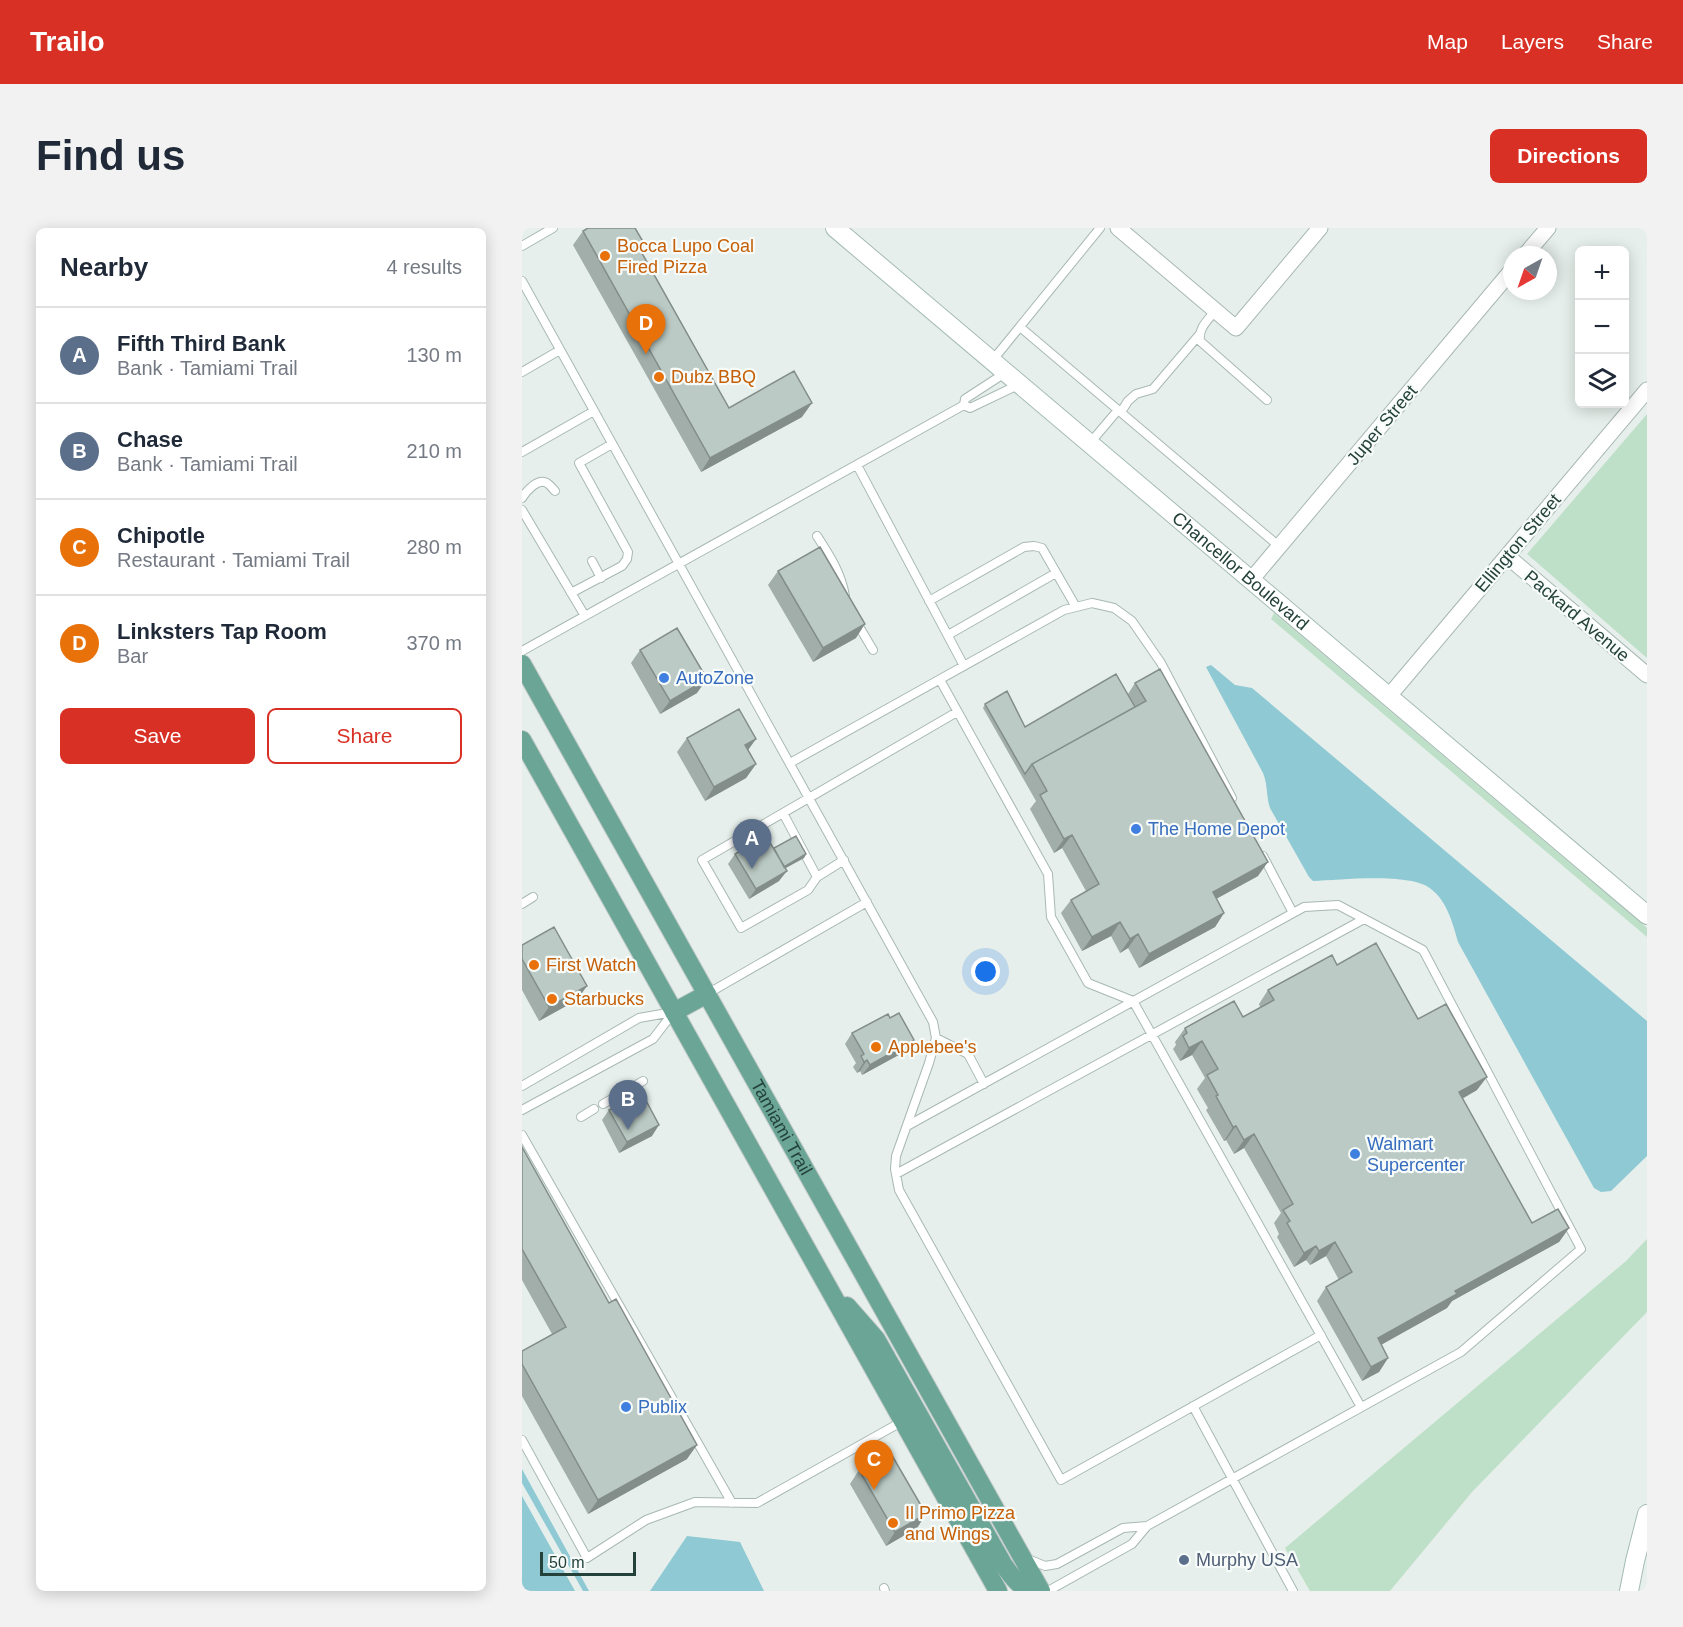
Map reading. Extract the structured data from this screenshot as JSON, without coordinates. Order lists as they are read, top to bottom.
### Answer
{
  "streets": {
    "main road": ["Tamiami Trail"],
    "street": [
      "Juper Street",
      "Ellington Street",
      "Chancellor Boulevard",
      "Packard Avenue"
    ]
  },
  "crossings": [
    ["Juper Street", "Chancellor Boulevard"],
    ["Ellington Street", "Chancellor Boulevard"],
    ["Ellington Street", "Packard Avenue"]
  ],
  "places": [
    "Bocca Lupo Coal Fired Pizza",
    "Dubz BBQ",
    "AutoZone",
    "The Home Depot",
    "First Watch",
    "Starbucks",
    "Applebee's",
    "Walmart Supercenter",
    "Publix",
    "Il Primo Pizza and Wings",
    "Murphy USA"
  ],
  "scale_bar": "50 m",
  "north": "bottom left",
  "page": {
    "header": "Trailo",
    "nav": ["Map", "Layers", "Share"],
    "buttons": [
      "Directions",
      ["Save", "Share"]
    ],
    "title": "Find us",
    "heading": ["Nearby", "4 results"],
    "map_buttons": ["+", "−"],
    "pins": [
      "D",
      "A",
      "B",
      "C"
    ],
    "list": [
      {
        "mark": "A",
        "name": "Fifth Third Bank",
        "note": "Bank · Tamiami Trail",
        "value": "130 m"
      },
      {
        "mark": "B",
        "name": "Chase",
        "note": "Bank · Tamiami Trail",
        "value": "210 m"
      },
      {
        "mark": "C",
        "name": "Chipotle",
        "note": "Restaurant · Tamiami Trail",
        "value": "280 m"
      },
      {
        "mark": "D",
        "name": "Linksters Tap Room",
        "note": "Bar",
        "value": "370 m"
      }
    ],
    "scale": "50 m"
  }
}
